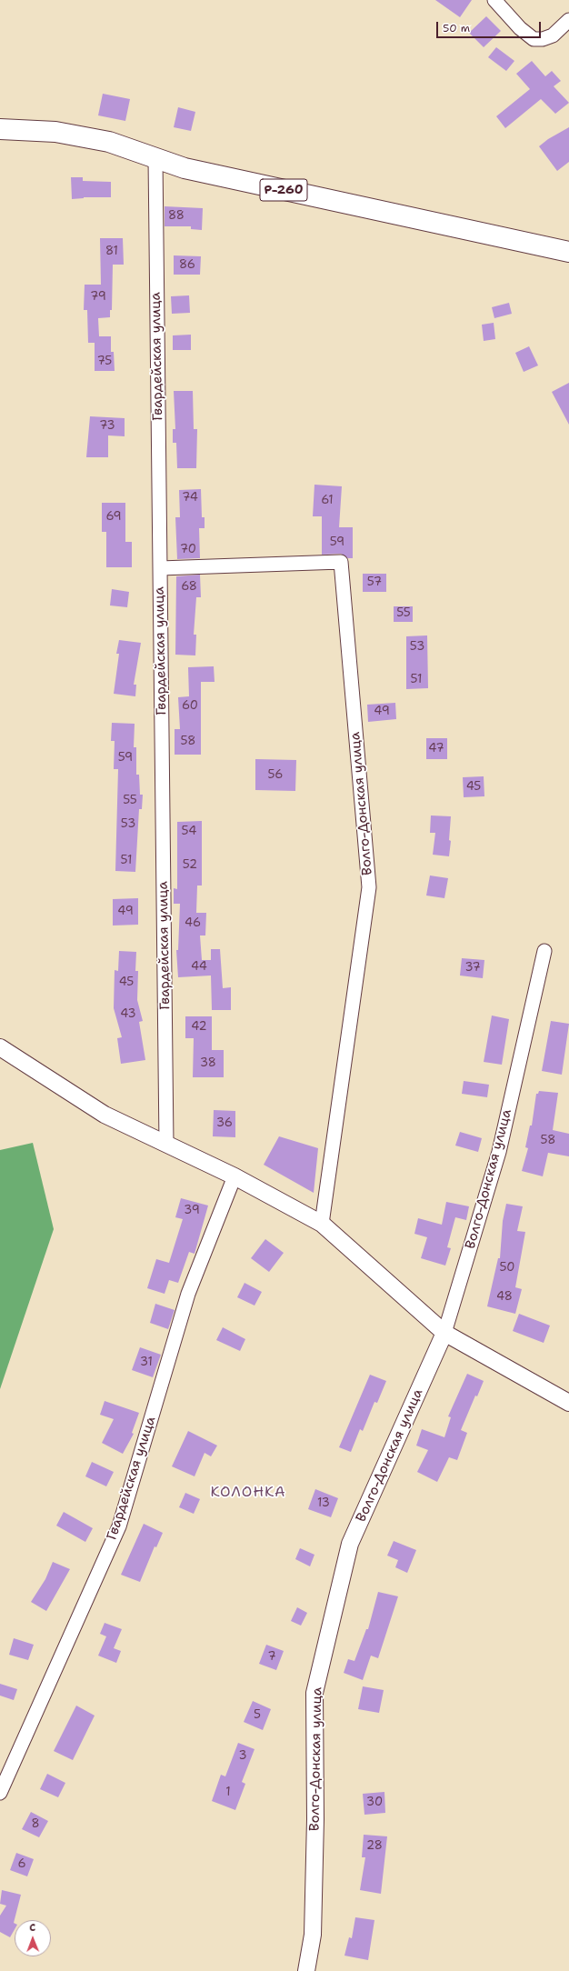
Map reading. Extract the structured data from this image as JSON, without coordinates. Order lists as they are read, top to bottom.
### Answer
{
  "streets": {
    "highway": ["Р-260"],
    "street": ["Гвардейская улица", "Волго-Донская улица"]
  },
  "crossings": [
    ["Р-260", "Гвардейская улица"],
    ["Гвардейская улица", "Волго-Донская улица"]
  ],
  "districts": ["КОЛОНКА"],
  "house_numbers": [
    "88",
    "81",
    "86",
    "79",
    "75",
    "73",
    "74",
    "61",
    "69",
    "59",
    "70",
    "57",
    "68",
    "55",
    "53",
    "51",
    "60",
    "49",
    "58",
    "47",
    "59",
    "56",
    "45",
    "55",
    "53",
    "54",
    "51",
    "52",
    "49",
    "46",
    "44",
    "37",
    "45",
    "43",
    "42",
    "38",
    "36",
    "58",
    "39",
    "50",
    "48",
    "31",
    "13",
    "7",
    "5",
    "3",
    "1",
    "30",
    "8",
    "28",
    "6"
  ],
  "scale_bar": "50 m",
  "north": "top"
}
